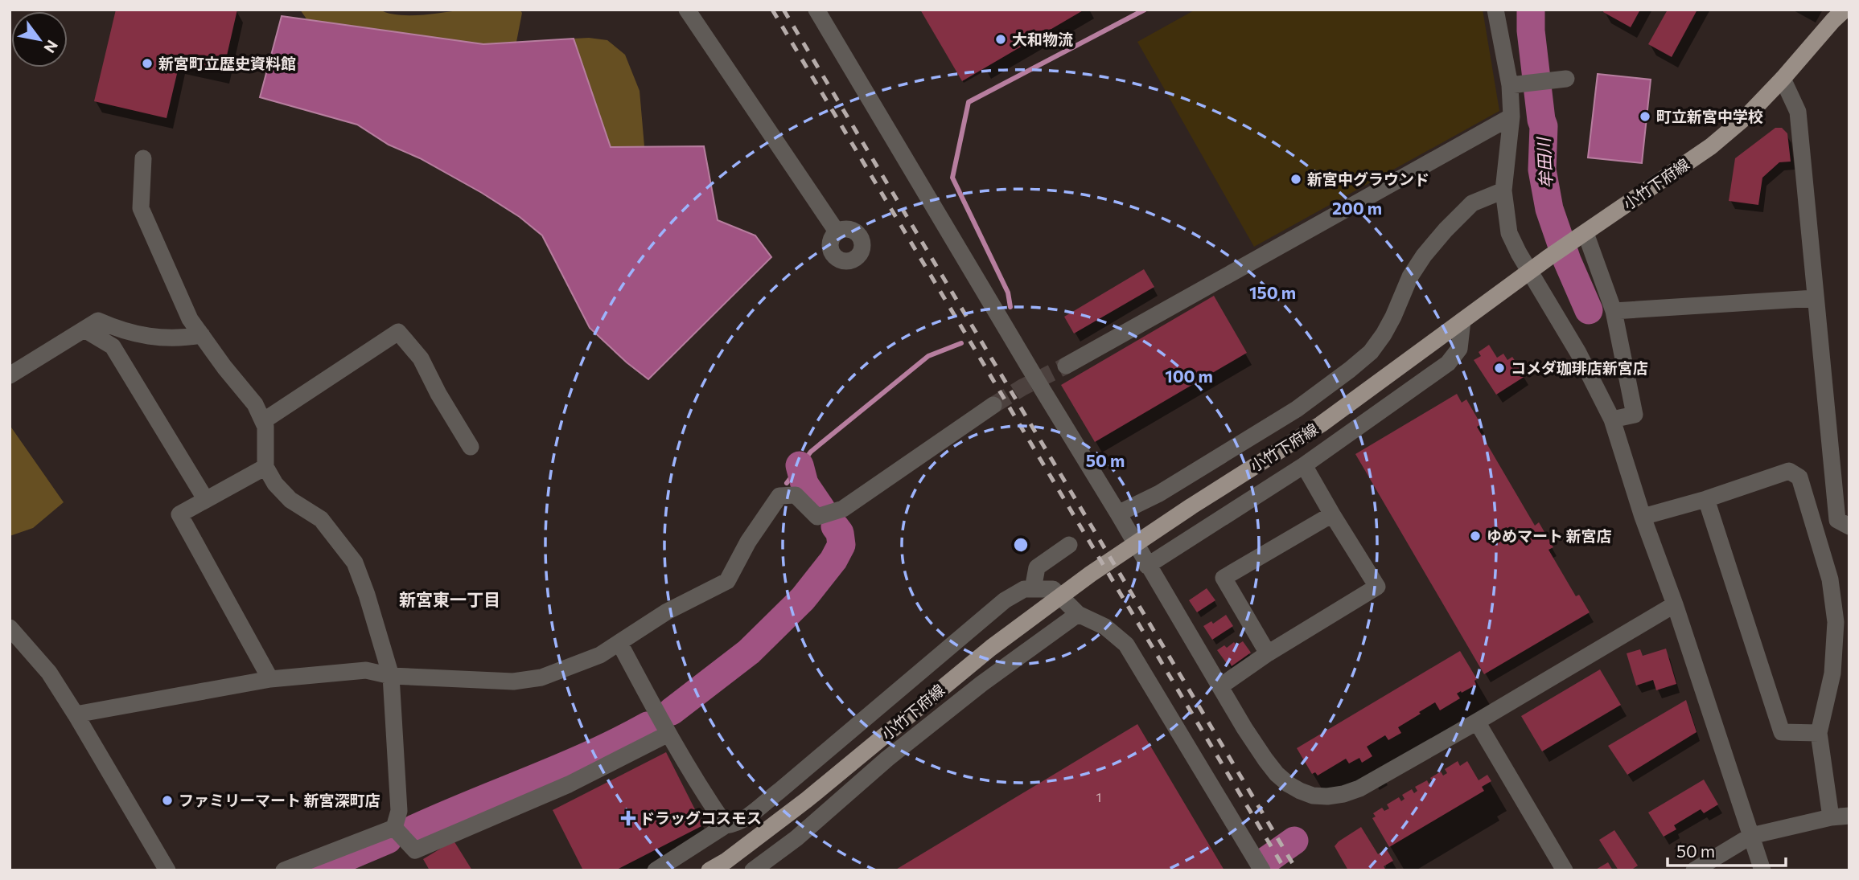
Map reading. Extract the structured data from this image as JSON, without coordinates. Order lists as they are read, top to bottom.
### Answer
{
  "streets": {
    "main road": ["小竹下府線"]
  },
  "districts": ["新宮東一丁目"],
  "water": ["牟田川"],
  "places": {
    "other": [
      "大和物流",
      "新宮町立歴史資料館",
      "町立新宮中学校",
      "新宮中グラウンド",
      "コメダ珈琲店新宮店",
      "ゆめマート 新宮店",
      "ファミリーマート 新宮深町店"
    ],
    "health": ["ドラッグコスモス"]
  },
  "house_numbers": ["1"],
  "scale_bar": "50 m",
  "north": "bottom right",
  "rings": [
    "200 m",
    "150 m",
    "100 m",
    "50 m"
  ]
}
